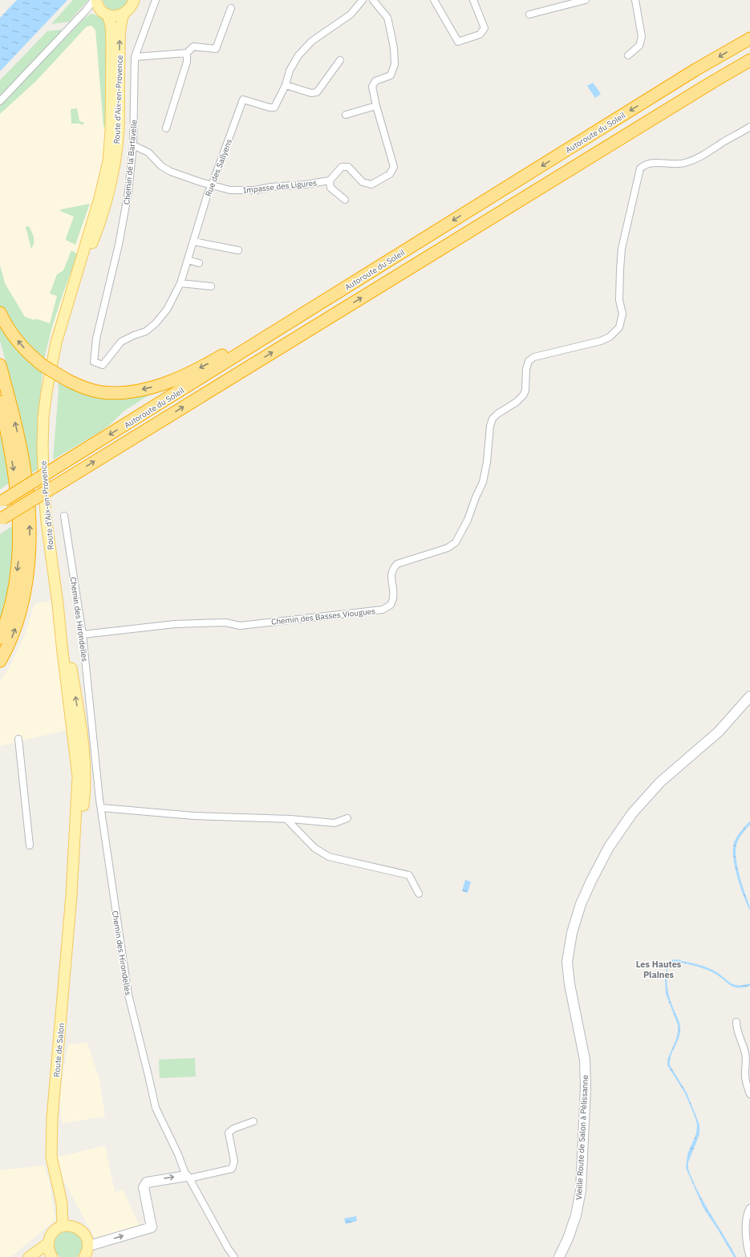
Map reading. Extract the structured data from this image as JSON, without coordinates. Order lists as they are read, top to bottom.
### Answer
{
  "streets": {
    "highway": ["Autoroute du Soleil"],
    "main road": ["Route d'Aix-en-Provence", "Route de Salon"],
    "street": [
      "Chemin de la Bartavelle",
      "Rue des Sallyens",
      "Impasse des Ligures",
      "Chemin des Basses Viougues",
      "Chemin des Hirondelles",
      "Vieille Route de Salon à Pélissanne"
    ]
  },
  "crossings": [
    ["Route d'Aix-en-Provence", "Route de Salon"],
    ["Chemin de la Bartavelle", "Rue des Sallyens"],
    ["Chemin de la Bartavelle", "Impasse des Ligures"],
    ["Rue des Sallyens", "Impasse des Ligures"],
    ["Chemin des Basses Viougues", "Chemin des Hirondelles"]
  ],
  "districts": ["Les Hautes Plaines"]
}
